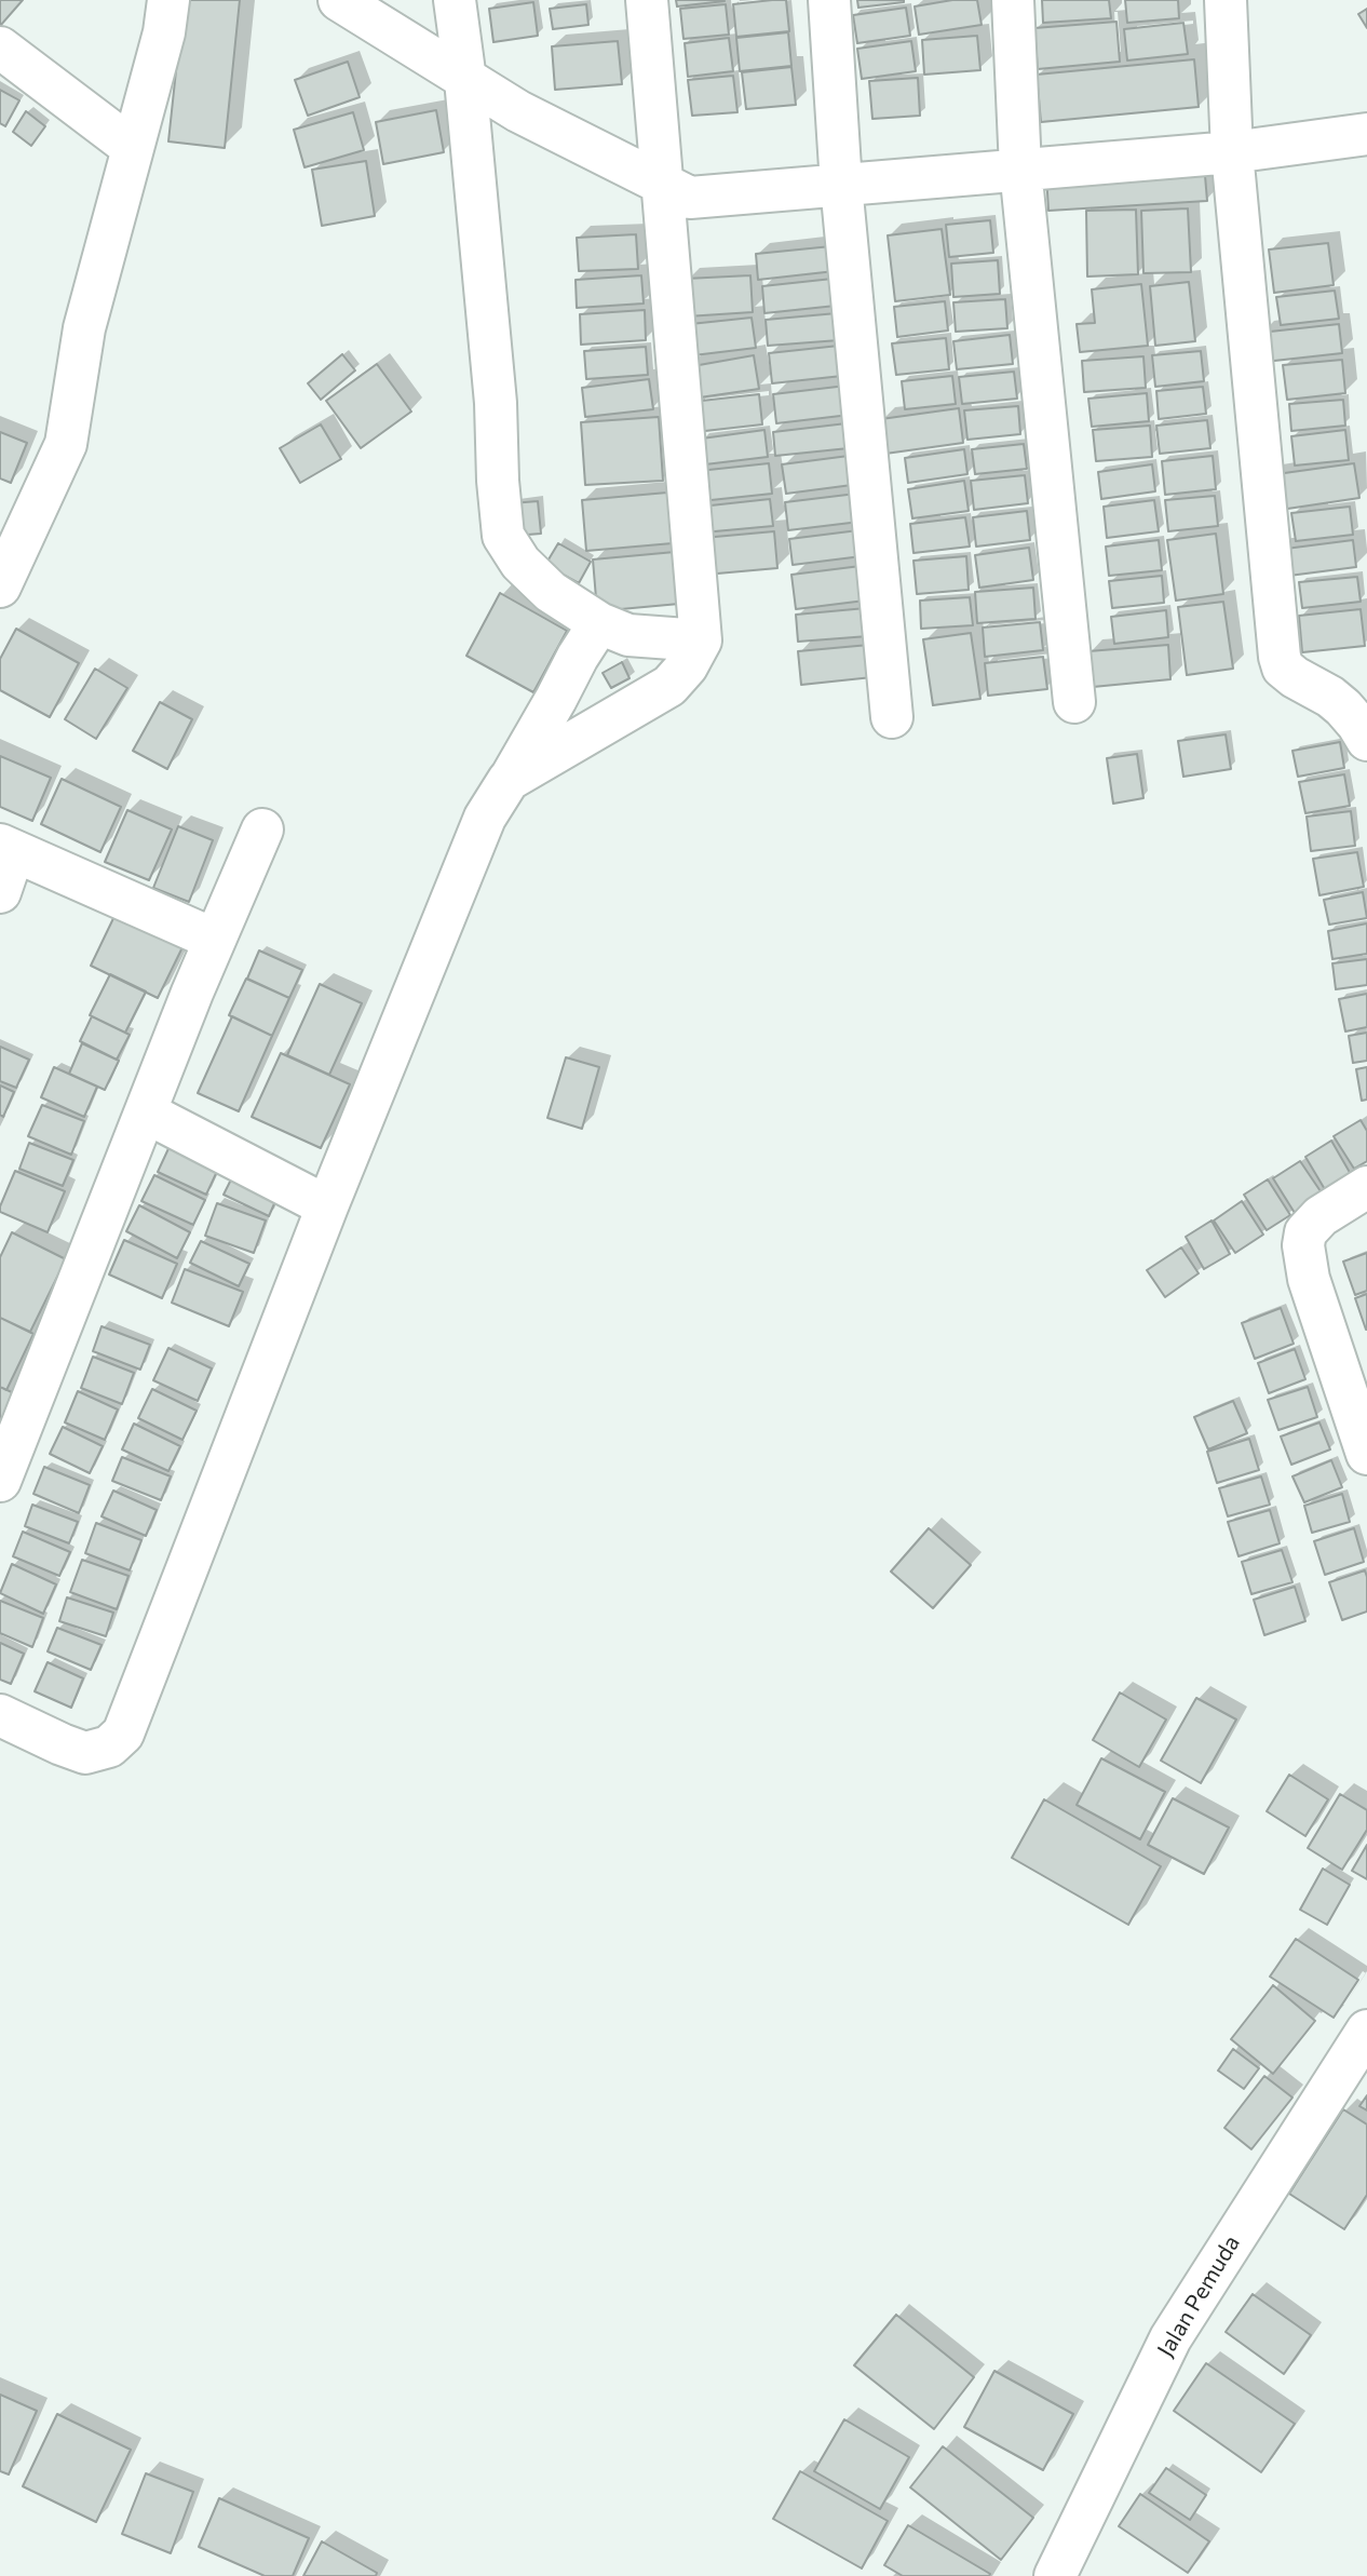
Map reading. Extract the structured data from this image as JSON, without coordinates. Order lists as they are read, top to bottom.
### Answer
{
  "streets": {
    "street": ["Jalan Pemuda"]
  }
}
